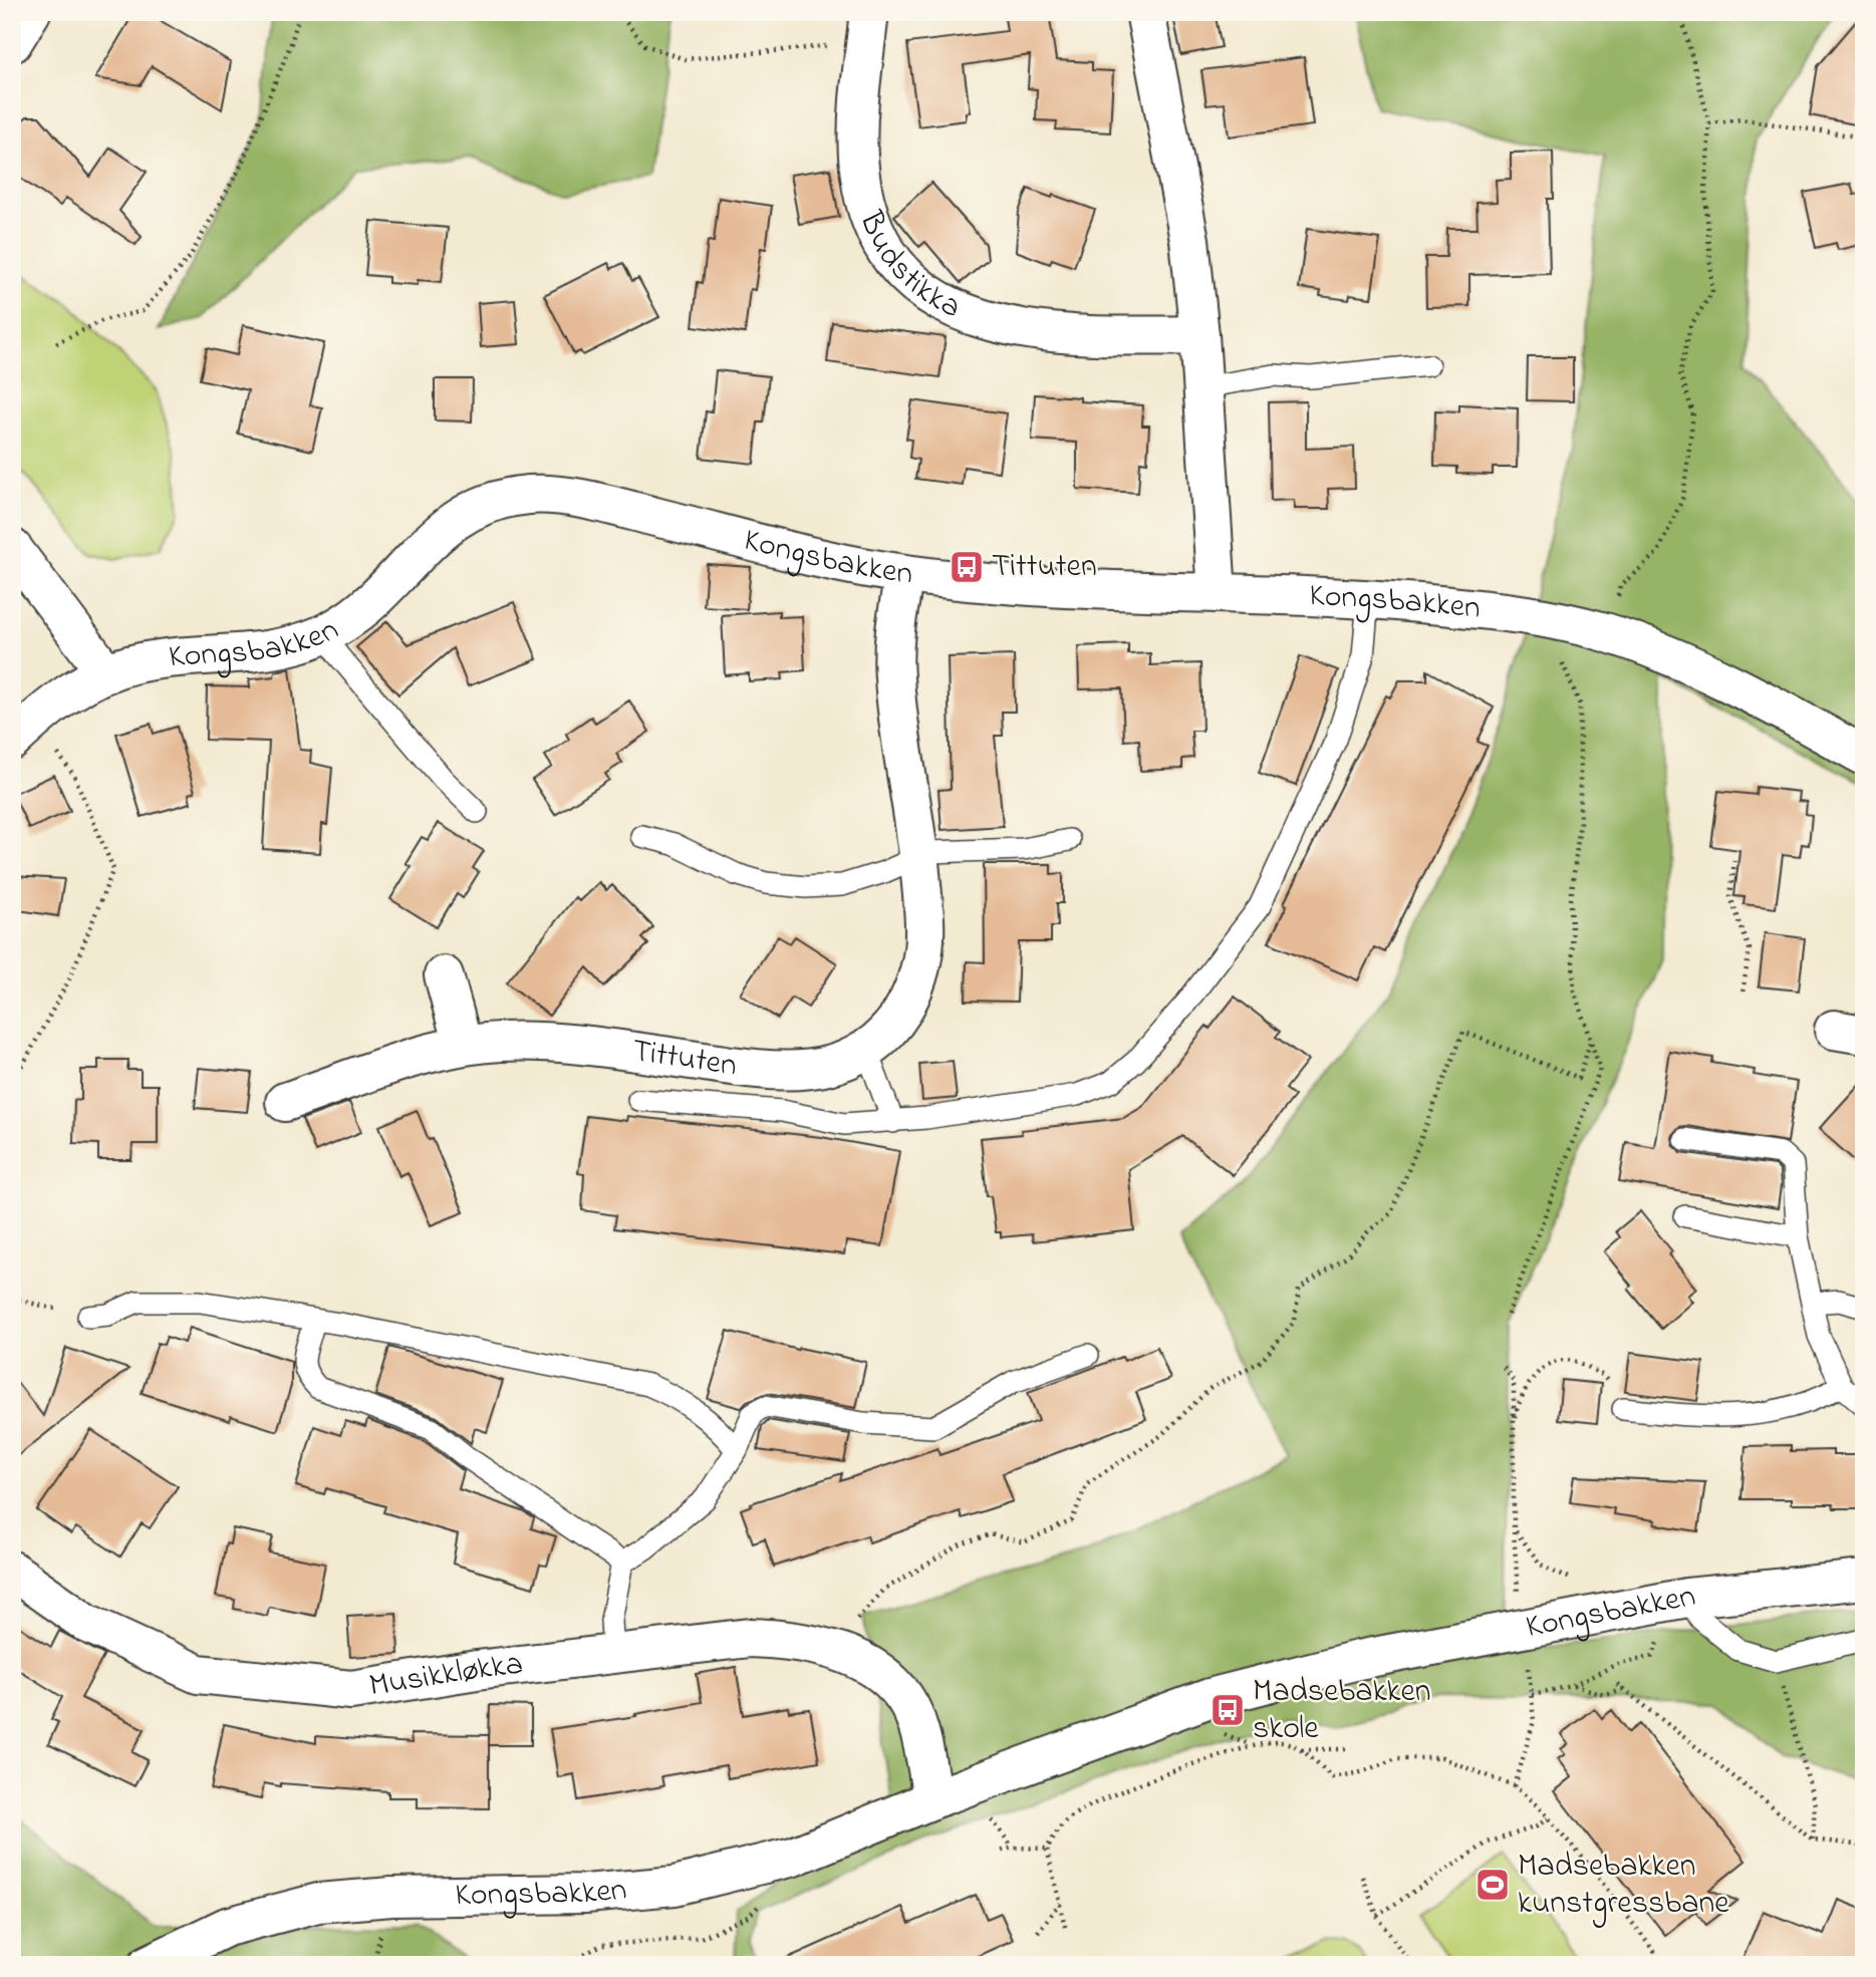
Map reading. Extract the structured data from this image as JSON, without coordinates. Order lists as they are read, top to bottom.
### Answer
{
  "streets": {
    "street": [
      "Budstikka",
      "Kongsbakken",
      "Tittuten",
      "Musikkløkka"
    ]
  },
  "crossings": [
    ["Kongsbakken", "Tittuten"],
    ["Kongsbakken", "Musikkløkka"]
  ],
  "places": {
    "bus stop": ["Tittuten", "Madsebakken skole"],
    "sports": ["Madsebakken kunstgressbane"]
  }
}
